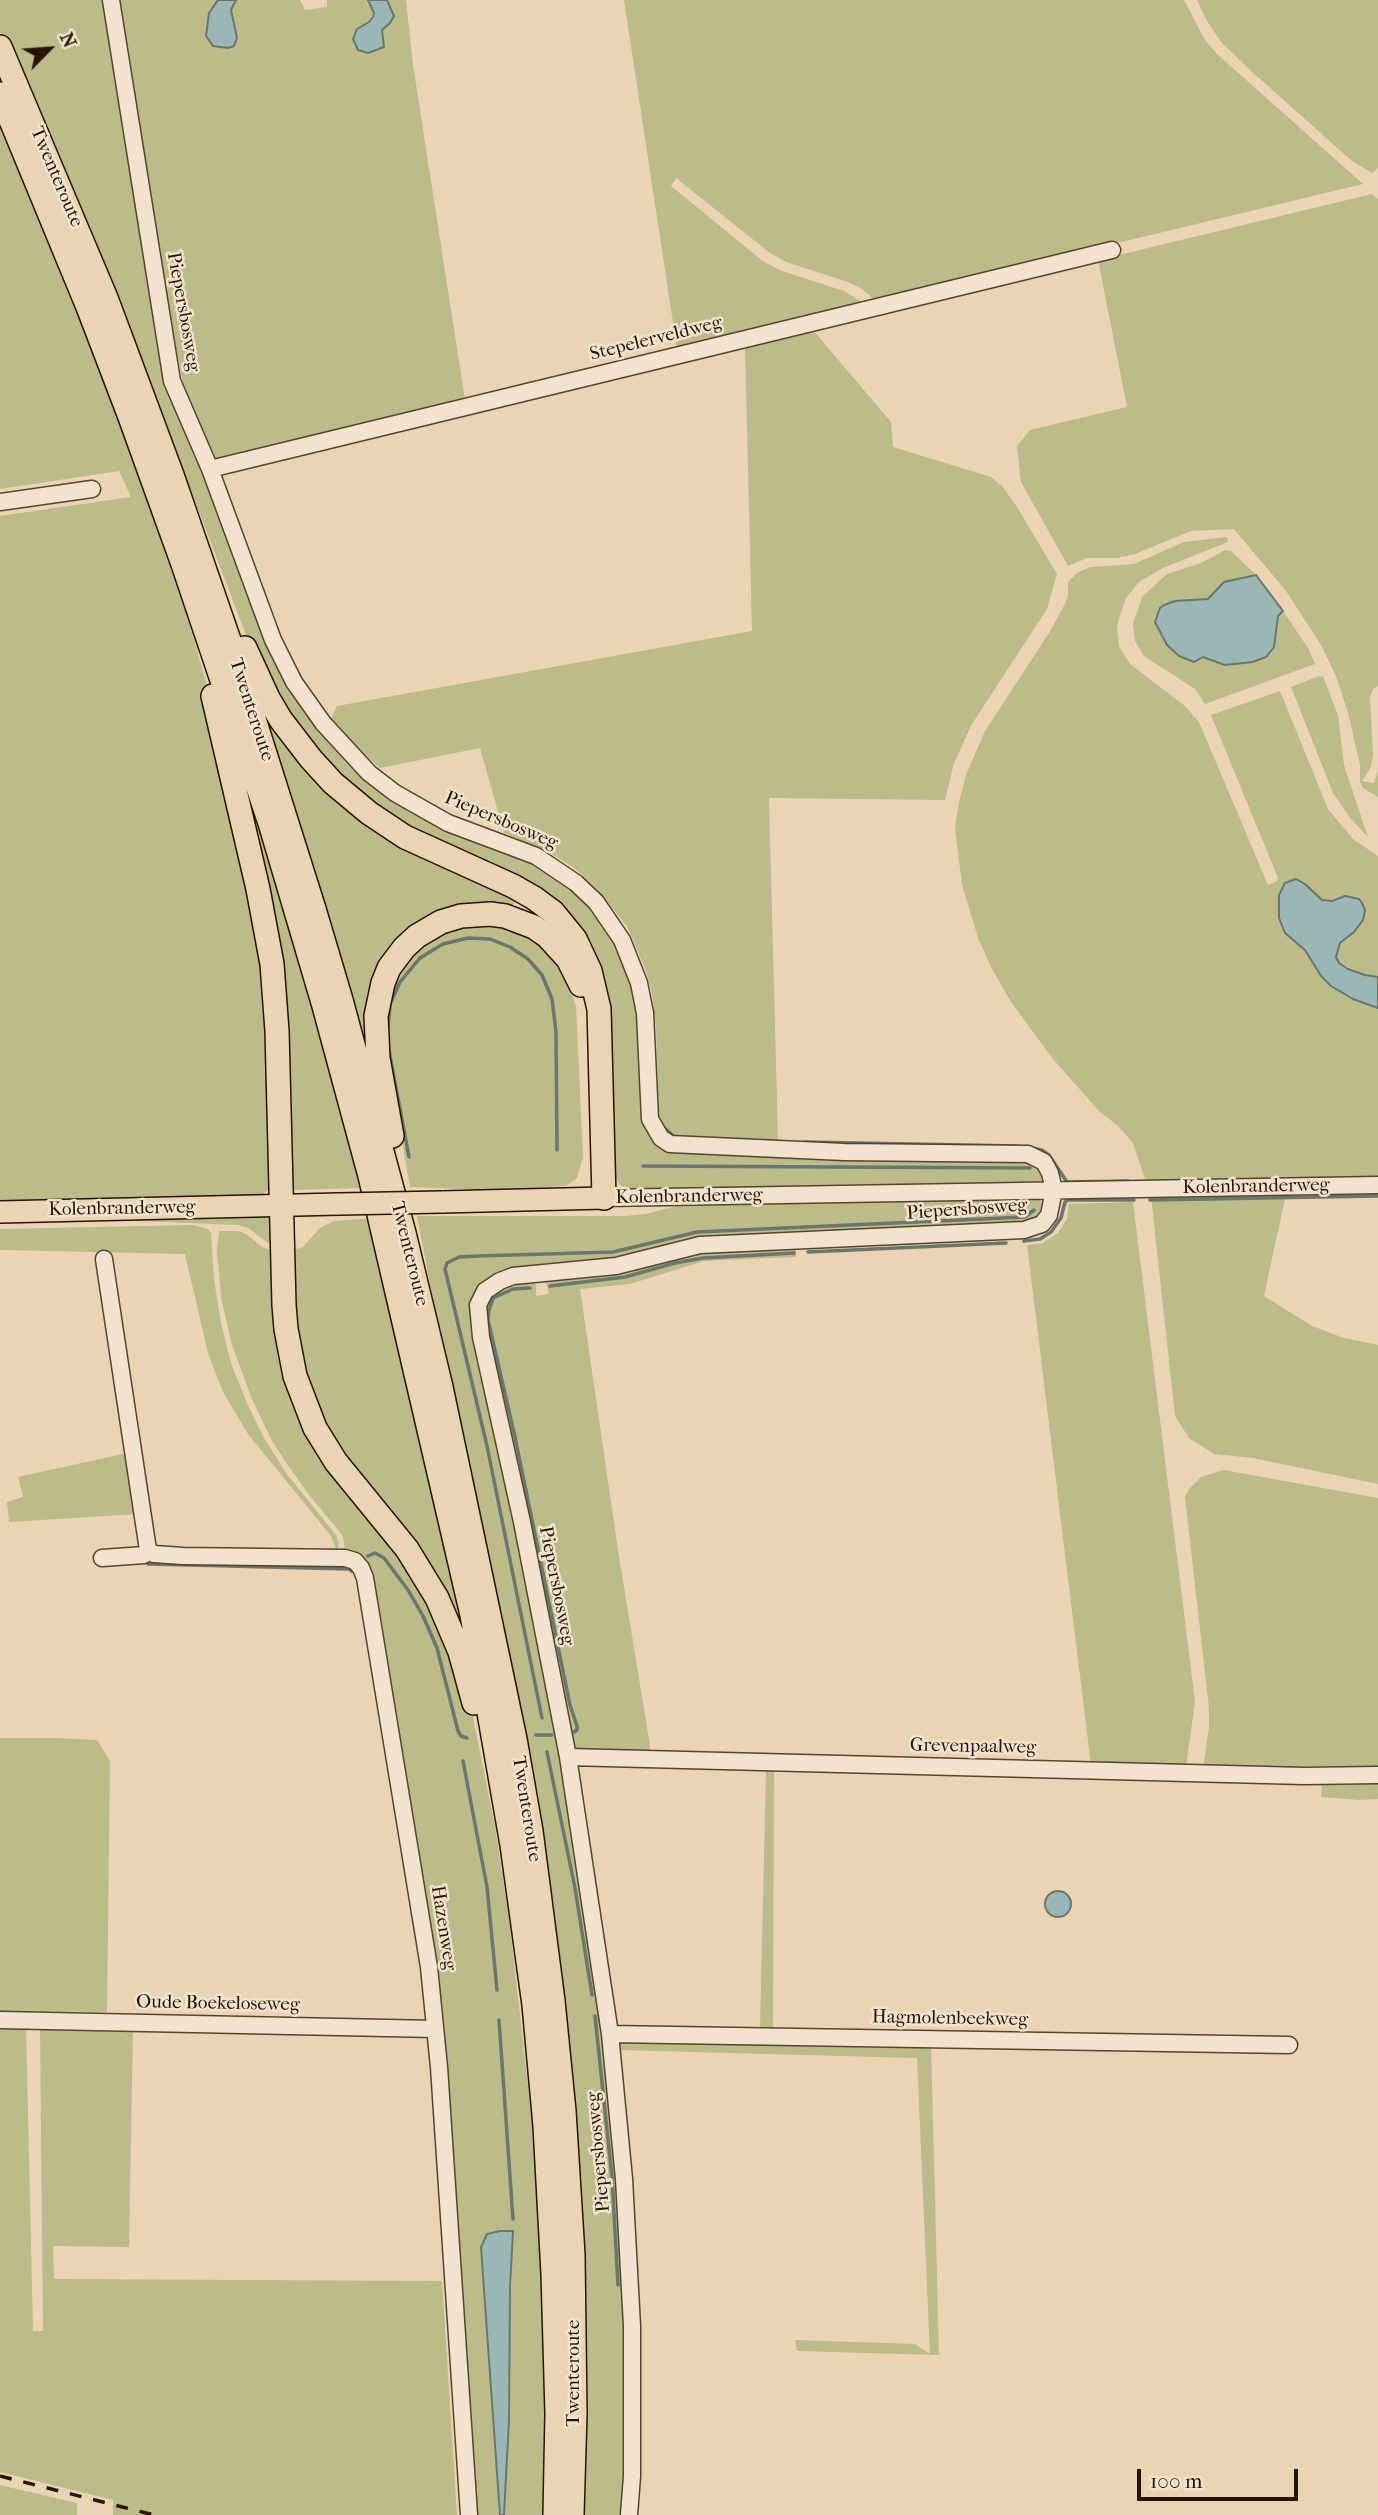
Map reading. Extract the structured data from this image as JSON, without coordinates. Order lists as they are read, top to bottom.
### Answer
{
  "streets": {
    "highway": ["Twenteroute"],
    "main road": ["Kolenbranderweg"],
    "street": [
      "Piepersbosweg",
      "Stepelerveldweg",
      "Grevenpaalweg",
      "Hazenweg",
      "Oude Boekeloseweg",
      "Hagmolenbeekweg"
    ]
  },
  "crossings": [
    ["Piepersbosweg", "Stepelerveldweg"],
    ["Piepersbosweg", "Kolenbranderweg"],
    ["Piepersbosweg", "Grevenpaalweg"],
    ["Piepersbosweg", "Hagmolenbeekweg"],
    ["Hazenweg", "Oude Boekeloseweg"]
  ],
  "scale_bar": "100 m",
  "north": "top right"
}
